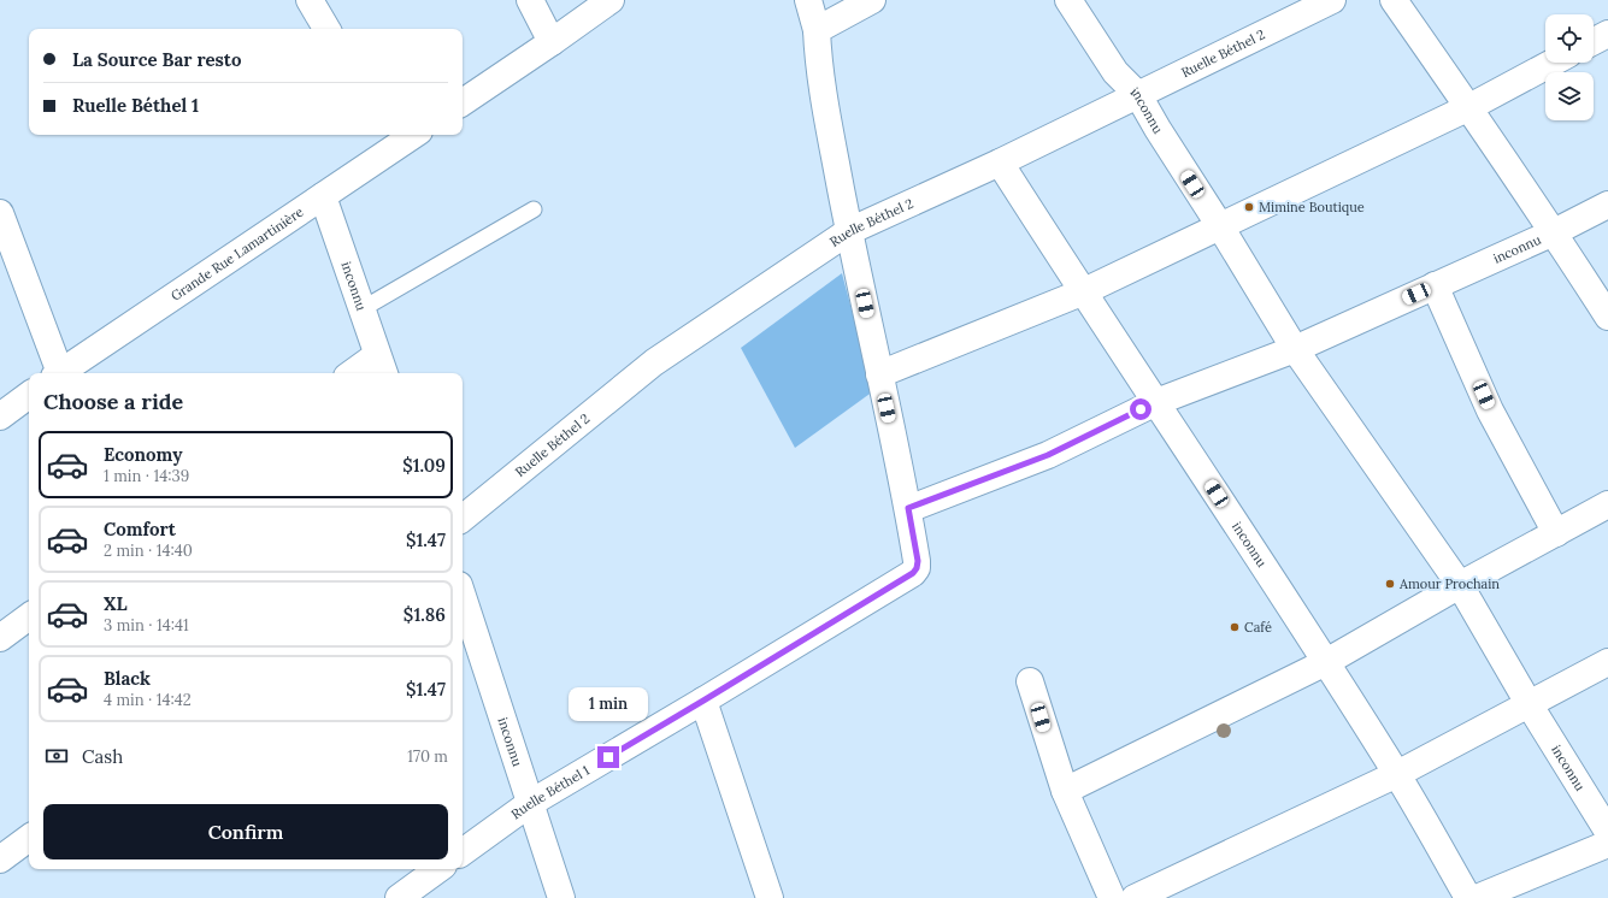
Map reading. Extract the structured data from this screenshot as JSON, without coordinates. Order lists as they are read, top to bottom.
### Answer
{
  "streets": {
    "street": [
      "Ruelle Béthel 2",
      "inconnu",
      "Grande Rue Lamartinière",
      "Ruelle Béthel 1"
    ]
  },
  "crossings": [
    ["Ruelle Béthel 2", "inconnu"],
    ["Ruelle Béthel 2", "Ruelle Béthel 1"],
    ["inconnu", "Grande Rue Lamartinière"],
    ["inconnu", "Ruelle Béthel 1"]
  ],
  "places": ["Mimine Boutique", "Amour Prochain", "Café"],
  "page": {
    "banner": ["La Source Bar resto", "Ruelle Béthel 1"],
    "heading": "Choose a ride",
    "list": [
      {
        "name": "Economy",
        "note": "1 min · 14:39",
        "value": "$1.09"
      },
      {
        "name": "Comfort",
        "note": "2 min · 14:40",
        "value": "$1.47"
      },
      {
        "name": "XL",
        "note": "3 min · 14:41",
        "value": "$1.86"
      },
      {
        "name": "Black",
        "note": "4 min · 14:42",
        "value": "$1.47"
      }
    ],
    "bubble": "1 min",
    "pay": ["Cash", "170 m"],
    "buttons": "Confirm"
  }
}
